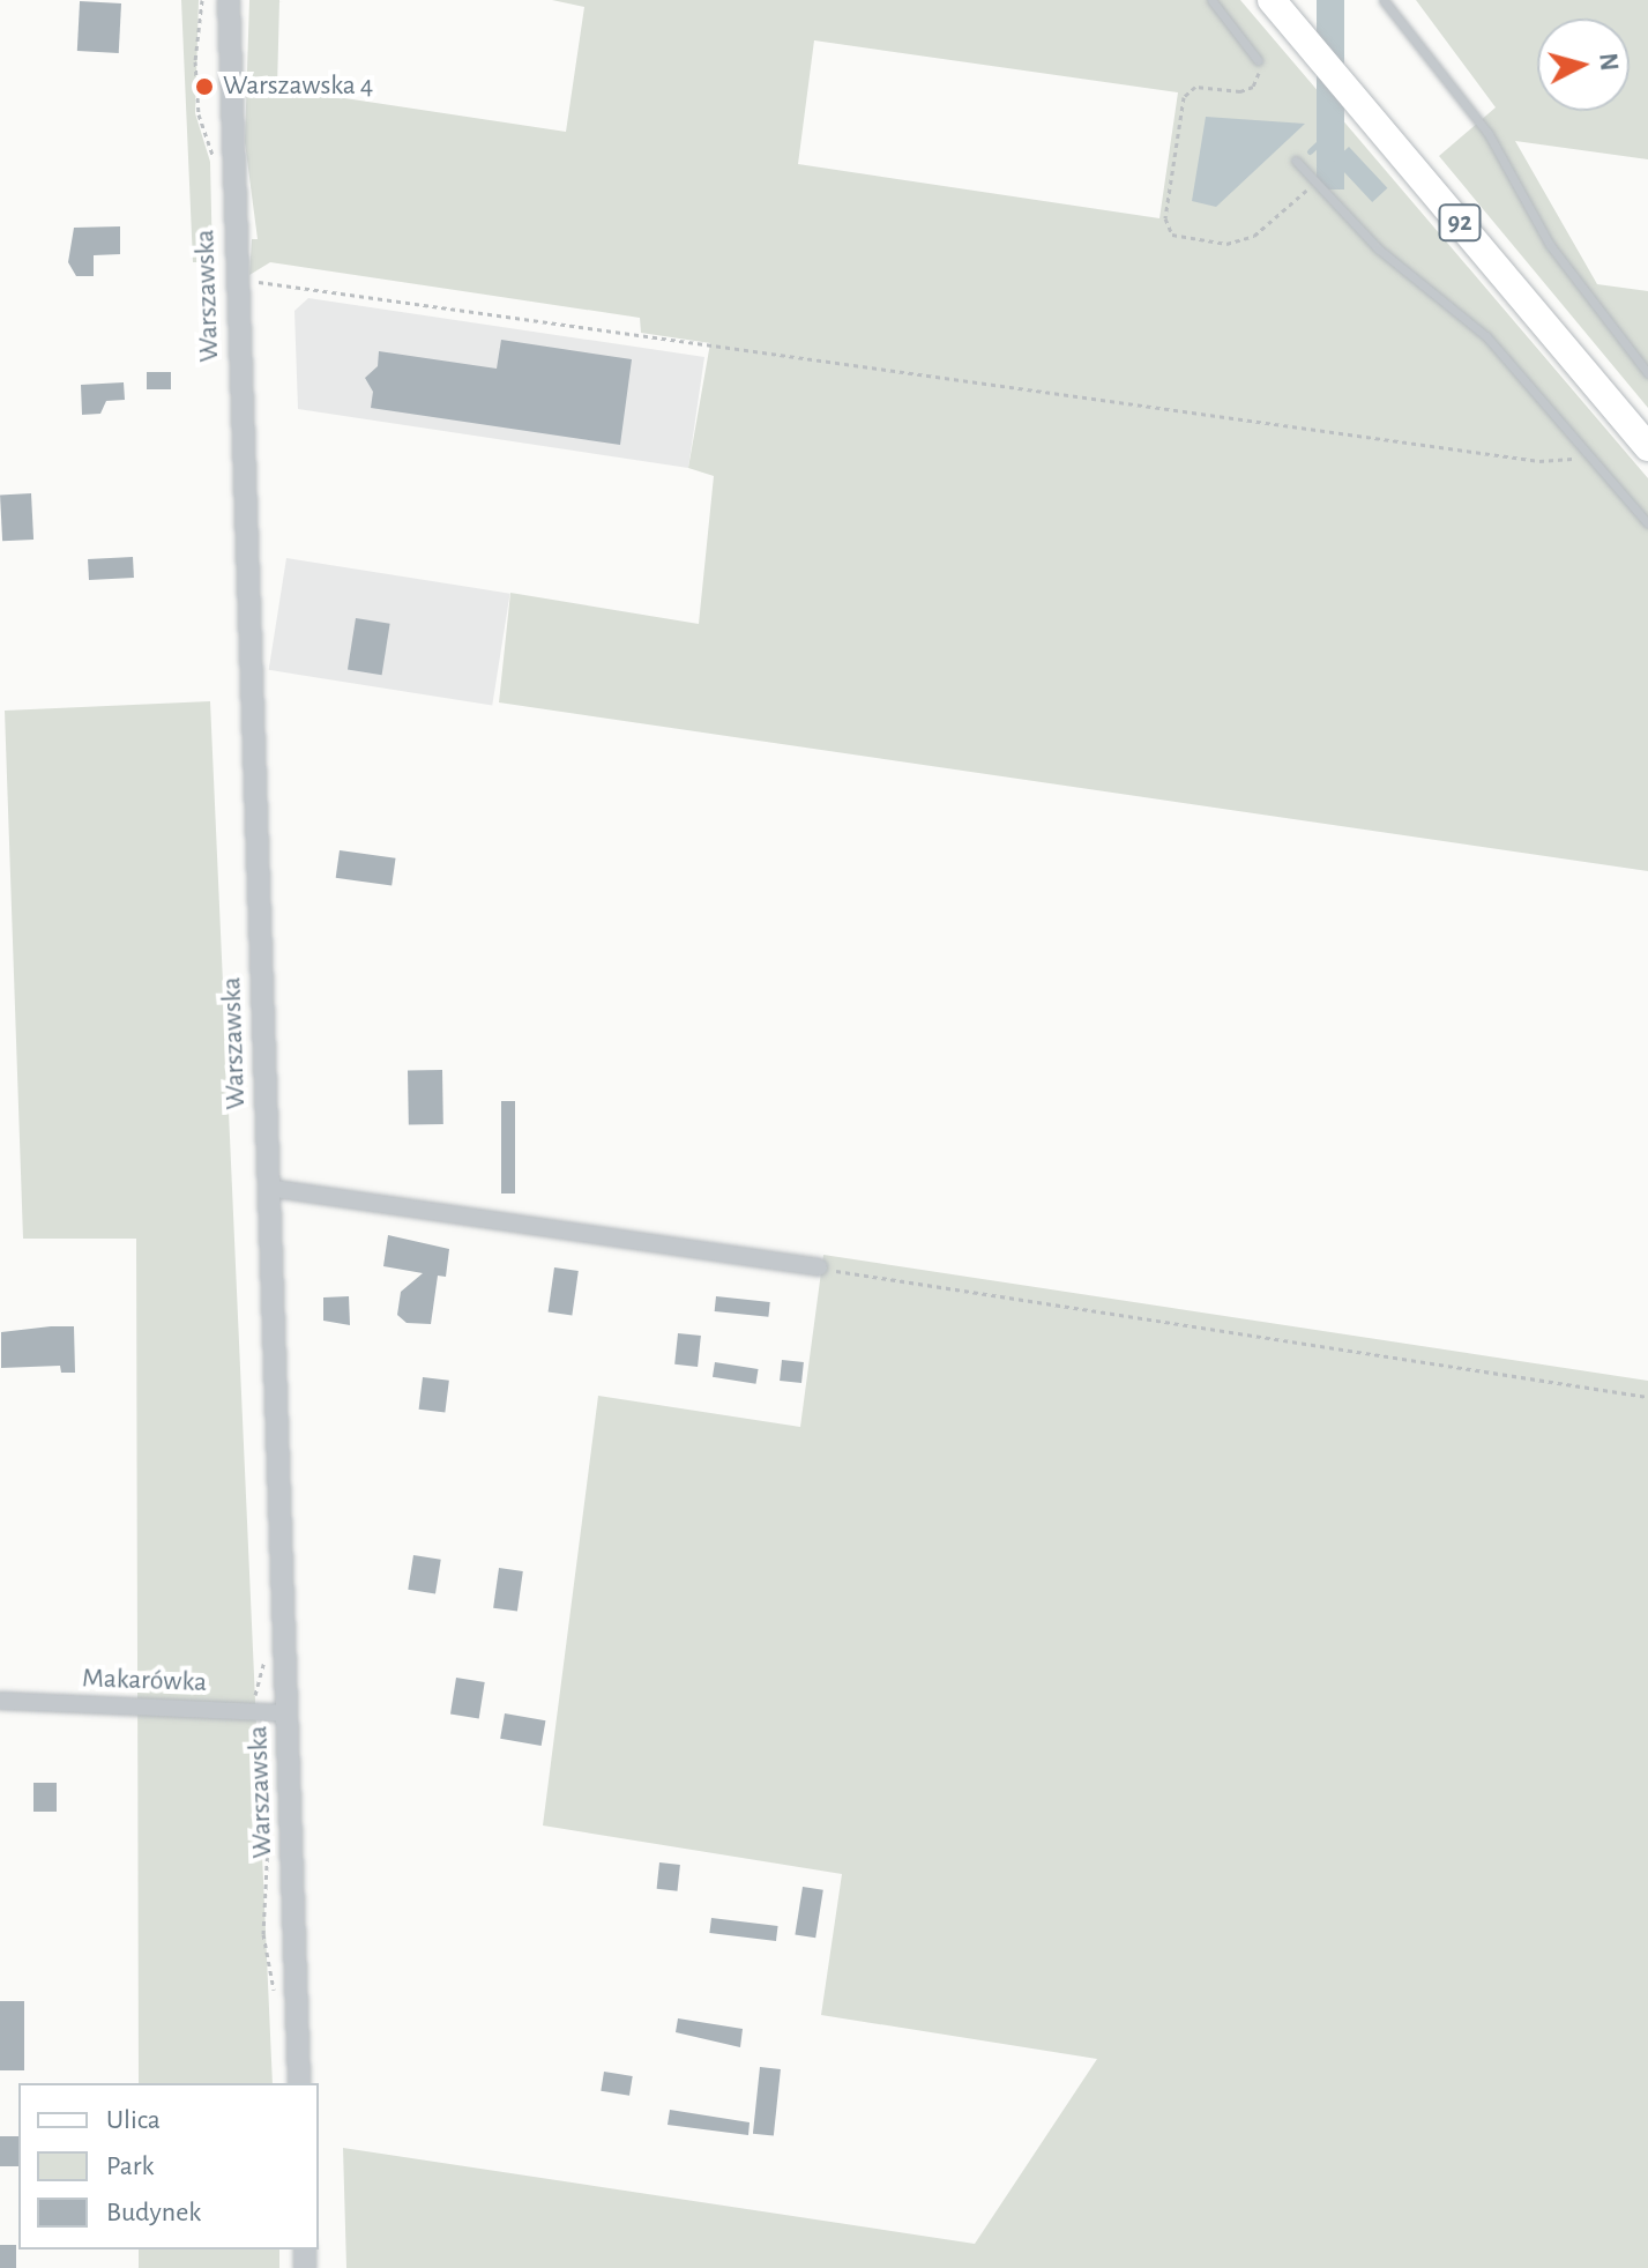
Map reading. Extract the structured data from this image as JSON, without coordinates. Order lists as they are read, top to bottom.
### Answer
{
  "streets": {
    "main road": ["92"],
    "street": ["Warszawska", "Makarówka"]
  },
  "crossings": [
    ["Warszawska", "Makarówka"]
  ],
  "places": ["Warszawska 4"],
  "legend": ["Ulica", "Park", "Budynek"],
  "north": "right"
}
